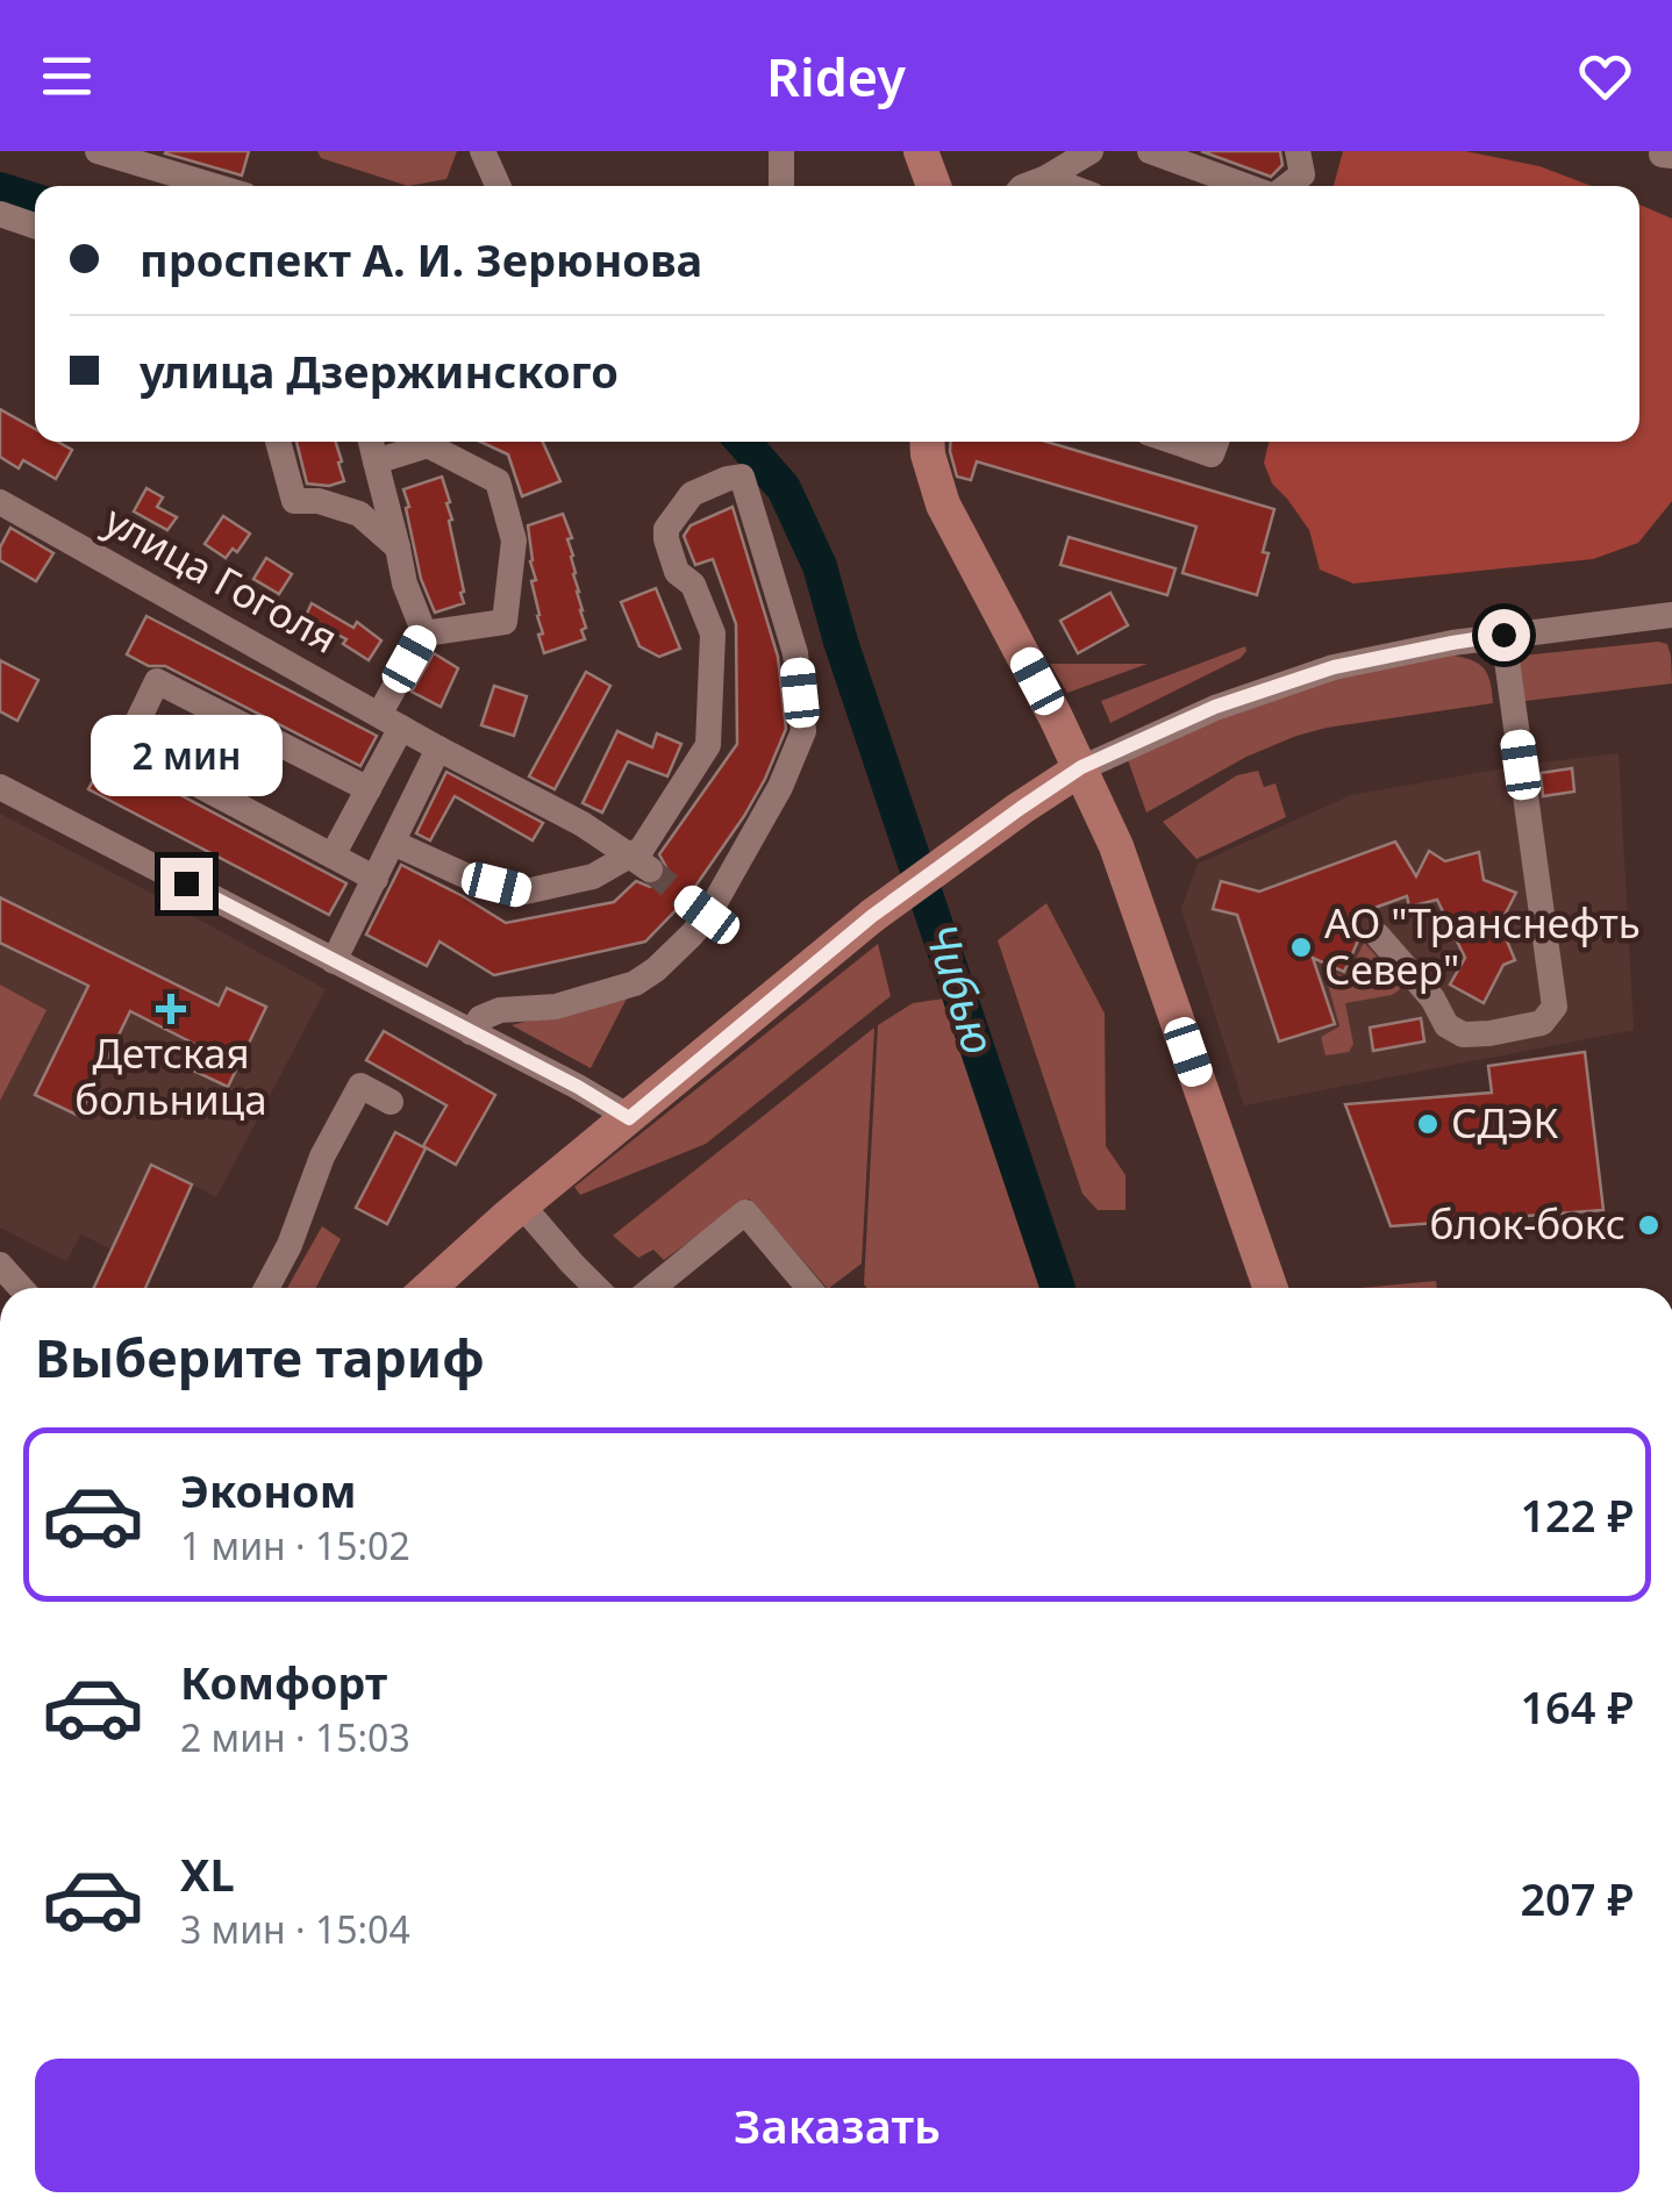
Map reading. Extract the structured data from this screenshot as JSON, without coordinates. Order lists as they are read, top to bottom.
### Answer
{
  "streets": {
    "street": ["улица Гоголя"]
  },
  "water": ["Чибью"],
  "places": {
    "other": ["АО \"Транснефть Север\"", "СДЭК", "блок-бокс"],
    "health": ["Детская больница"]
  },
  "page": {
    "header": "Ridey",
    "banner": ["проспект А. И. Зерюнова", "улица Дзержинского"],
    "bubble": "2 мин",
    "heading": "Выберите тариф",
    "list": [
      {
        "name": "Эконом",
        "note": "1 мин · 15:02",
        "value": "122 ₽"
      },
      {
        "name": "Комфорт",
        "note": "2 мин · 15:03",
        "value": "164 ₽"
      },
      {
        "name": "XL",
        "note": "3 мин · 15:04",
        "value": "207 ₽"
      }
    ],
    "buttons": "Заказать"
  }
}
